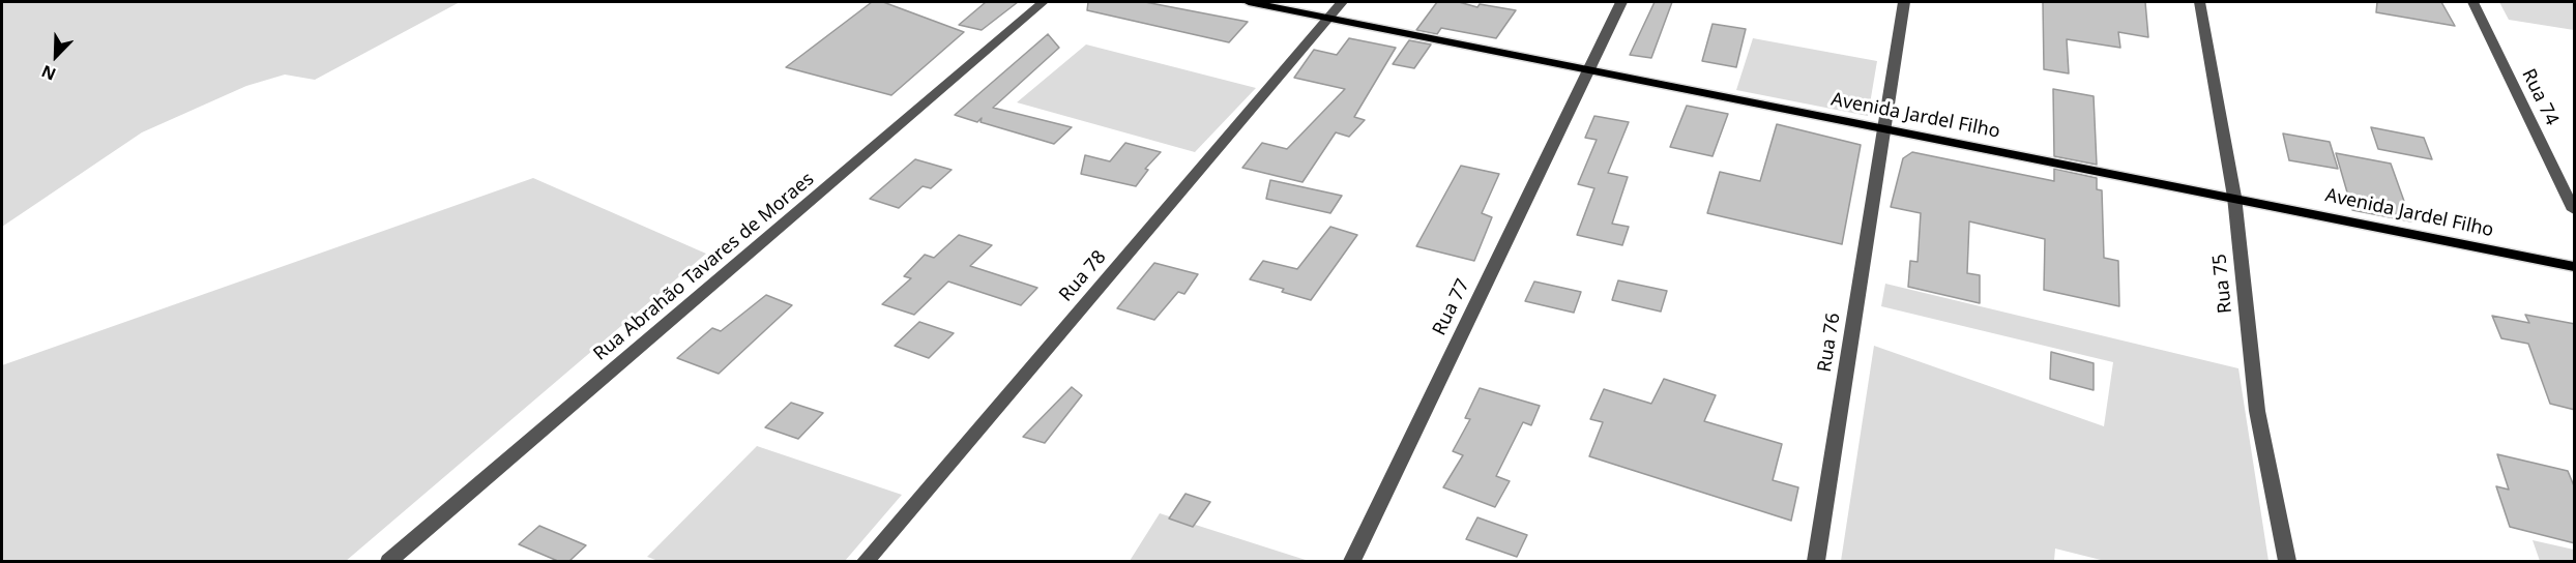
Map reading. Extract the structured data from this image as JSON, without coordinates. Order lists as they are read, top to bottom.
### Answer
{
  "streets": {
    "main road": ["Avenida Jardel Filho"],
    "street": [
      "Rua 74",
      "Rua Abrahão Tavares de Moraes",
      "Rua 78",
      "Rua 75",
      "Rua 77",
      "Rua 76"
    ]
  },
  "crossings": [
    ["Avenida Jardel Filho", "Rua 78"],
    ["Avenida Jardel Filho", "Rua 75"],
    ["Avenida Jardel Filho", "Rua 77"],
    ["Avenida Jardel Filho", "Rua 76"]
  ],
  "north": "bottom left"
}
